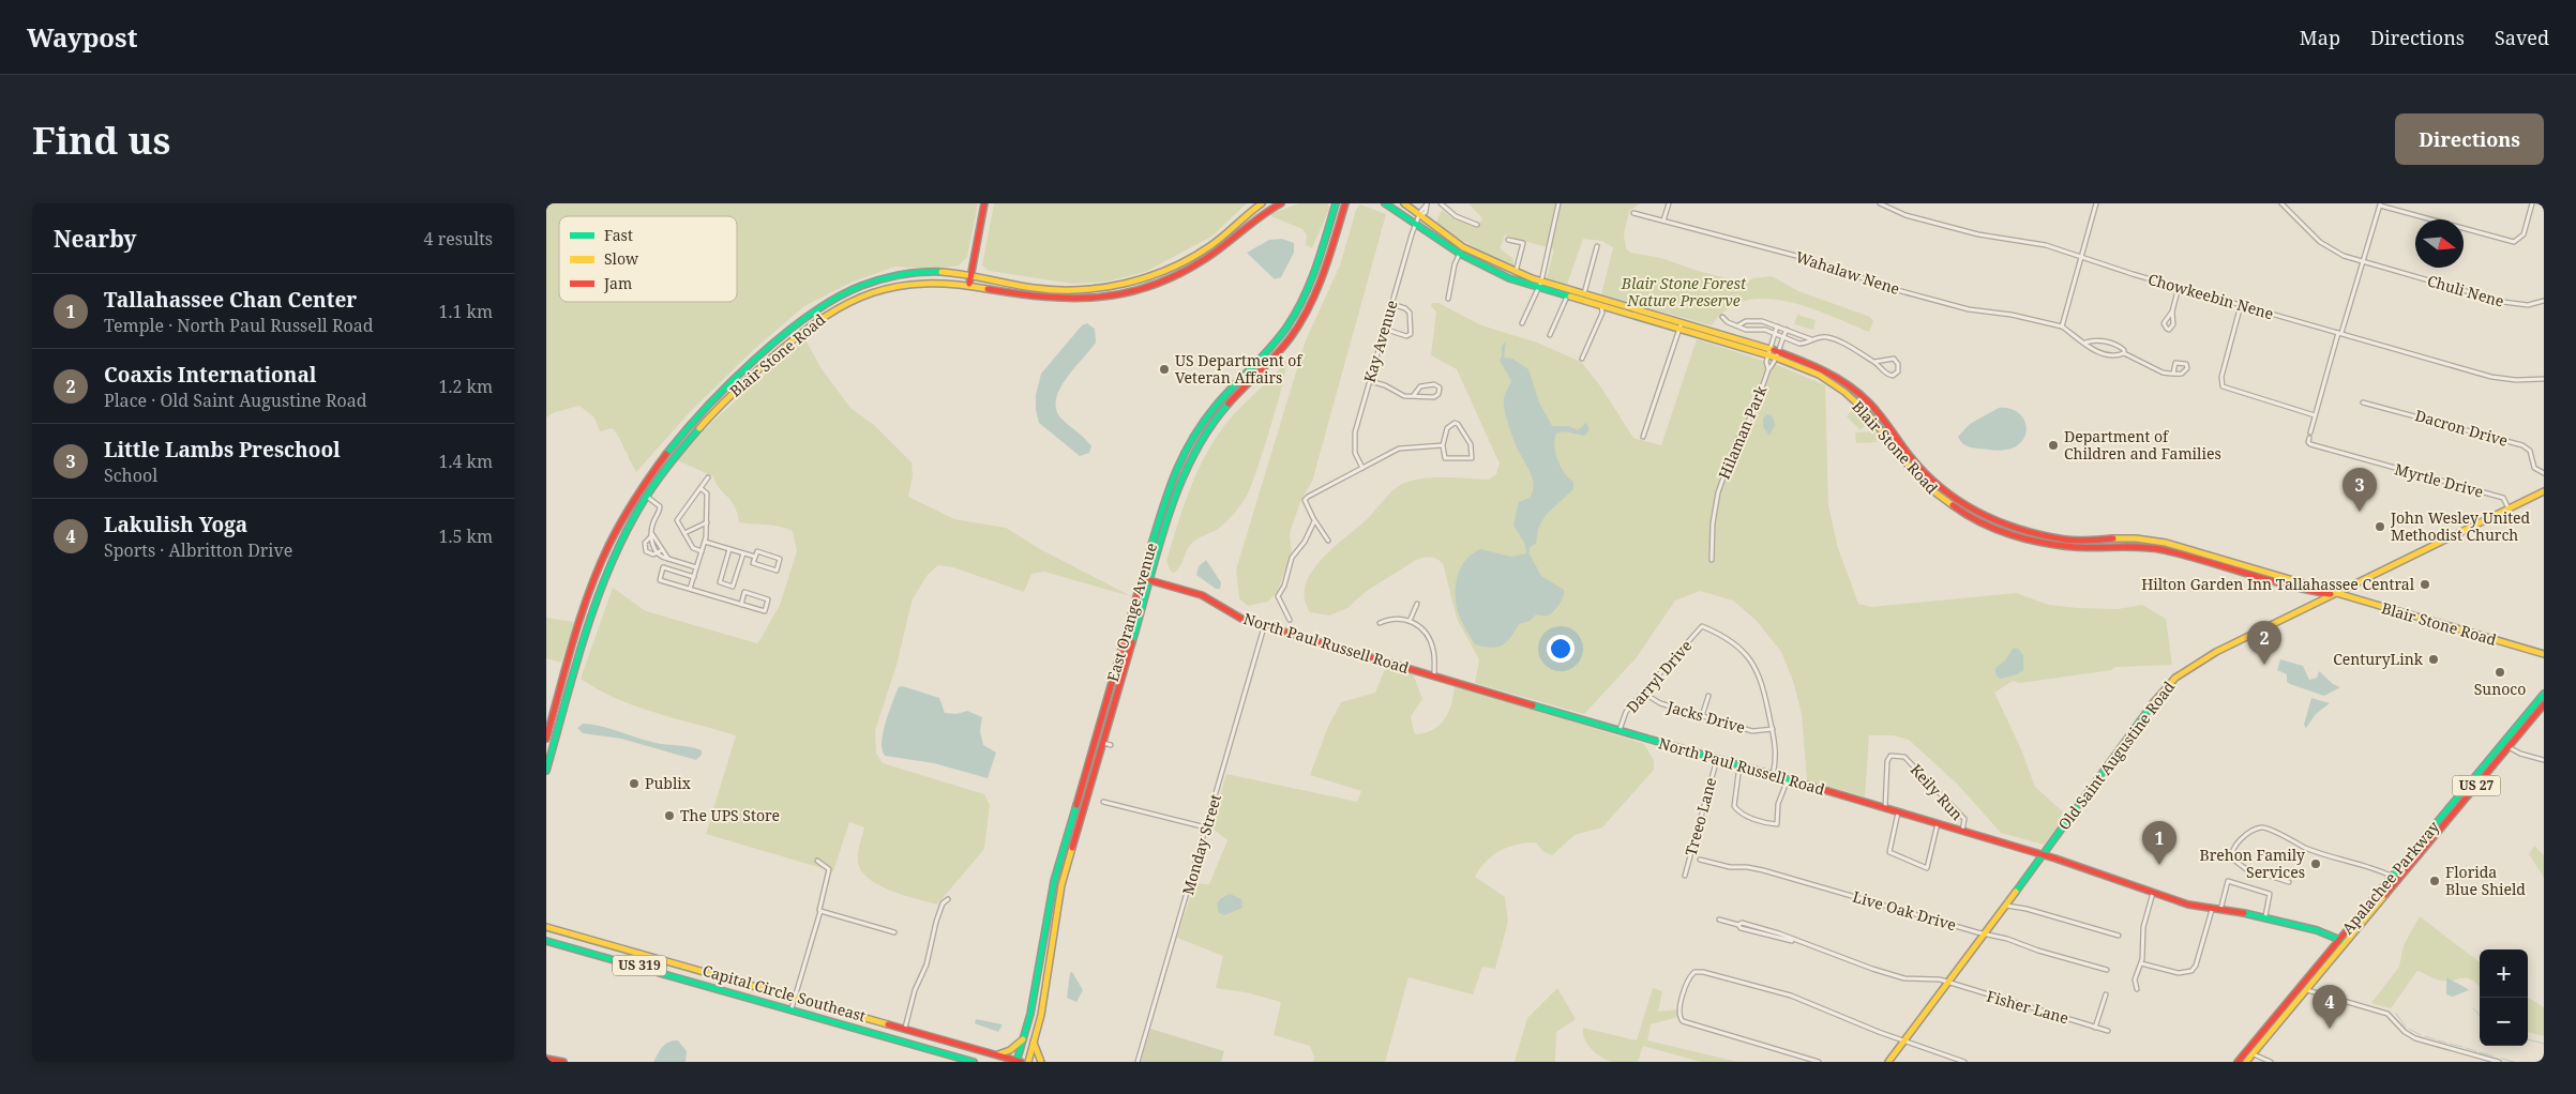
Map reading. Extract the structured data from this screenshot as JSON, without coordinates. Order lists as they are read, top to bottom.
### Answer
{
  "streets": {
    "main road": [
      "Blair Stone Road",
      "East Orange Avenue",
      "North Paul Russell Road",
      "Old Saint Augustine Road",
      "US 27",
      "Apalachee Parkway",
      "US 319",
      "Capital Circle Southeast"
    ],
    "street": [
      "Wahalaw Nene",
      "Chuli Nene",
      "Chowkeebin Nene",
      "Kay Avenue",
      "Dacron Drive",
      "Hilaman Park",
      "Myrtle Drive",
      "Darryl Drive",
      "Jacks Drive",
      "Keily Run",
      "Treeo Lane",
      "Monday Street",
      "Live Oak Drive",
      "Fisher Lane"
    ]
  },
  "crossings": [
    ["Kay Avenue", "Blair Stone Road"],
    ["Blair Stone Road", "Hilaman Park"],
    ["Blair Stone Road", "Old Saint Augustine Road"],
    ["Myrtle Drive", "Old Saint Augustine Road"],
    ["East Orange Avenue", "North Paul Russell Road"],
    ["East Orange Avenue", "Capital Circle Southeast"],
    ["North Paul Russell Road", "Darryl Drive"],
    ["North Paul Russell Road", "Old Saint Augustine Road"],
    ["North Paul Russell Road", "Keily Run"],
    ["North Paul Russell Road", "Treeo Lane"],
    ["North Paul Russell Road", "Monday Street"],
    ["North Paul Russell Road", "Apalachee Parkway"],
    ["Darryl Drive", "Jacks Drive"],
    ["Old Saint Augustine Road", "Live Oak Drive"],
    ["Old Saint Augustine Road", "Fisher Lane"]
  ],
  "parks": ["Blair Stone Forest Nature Preserve"],
  "places": [
    "US Department of Veteran Affairs",
    "Department of Children and Families",
    "John Wesley United Methodist Church",
    "Hilton Garden Inn Tallahassee Central",
    "CenturyLink",
    "Sunoco",
    "Publix",
    "The UPS Store",
    "Brehon Family Services",
    "Florida Blue Shield"
  ],
  "legend": ["Fast", "Slow", "Jam"],
  "north": "right",
  "page": {
    "header": "Waypost",
    "nav": ["Map", "Directions", "Saved"],
    "buttons": "Directions",
    "title": "Find us",
    "heading": ["Nearby", "4 results"],
    "list": [
      {
        "mark": "1",
        "name": "Tallahassee Chan Center",
        "note": "Temple · North Paul Russell Road",
        "value": "1.1 km"
      },
      {
        "mark": "2",
        "name": "Coaxis International",
        "note": "Place · Old Saint Augustine Road",
        "value": "1.2 km"
      },
      {
        "mark": "3",
        "name": "Little Lambs Preschool",
        "note": "School",
        "value": "1.4 km"
      },
      {
        "mark": "4",
        "name": "Lakulish Yoga",
        "note": "Sports · Albritton Drive",
        "value": "1.5 km"
      }
    ],
    "pins": [
      "3",
      "2",
      "1",
      "4"
    ],
    "map_buttons": ["+", "−"]
  }
}
